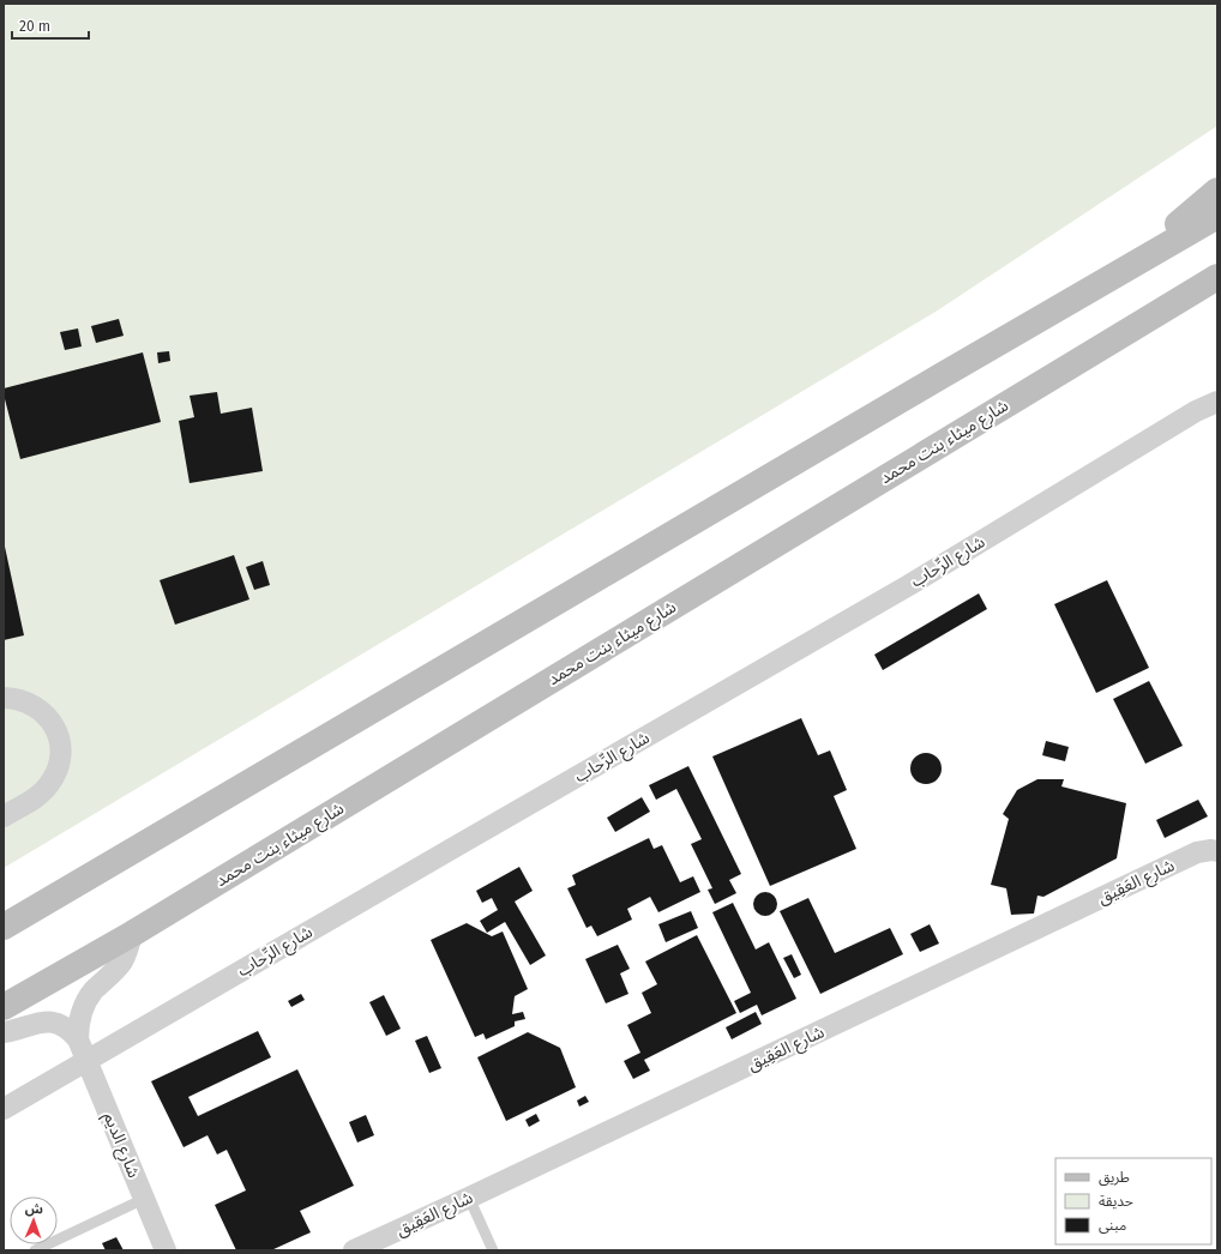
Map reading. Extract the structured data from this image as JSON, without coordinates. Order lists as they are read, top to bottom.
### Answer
{
  "streets": {
    "main road": ["شارع ميثاء بنت محمد"],
    "street": ["شارع الرِّحاب", "شارع العَقِيق", "شارع الديم"]
  },
  "crossings": [
    ["شارع الرِّحاب", "شارع الديم"]
  ],
  "legend": ["طريق", "حديقة", "مبنى"],
  "scale_bar": "20 m",
  "north": "top"
}
